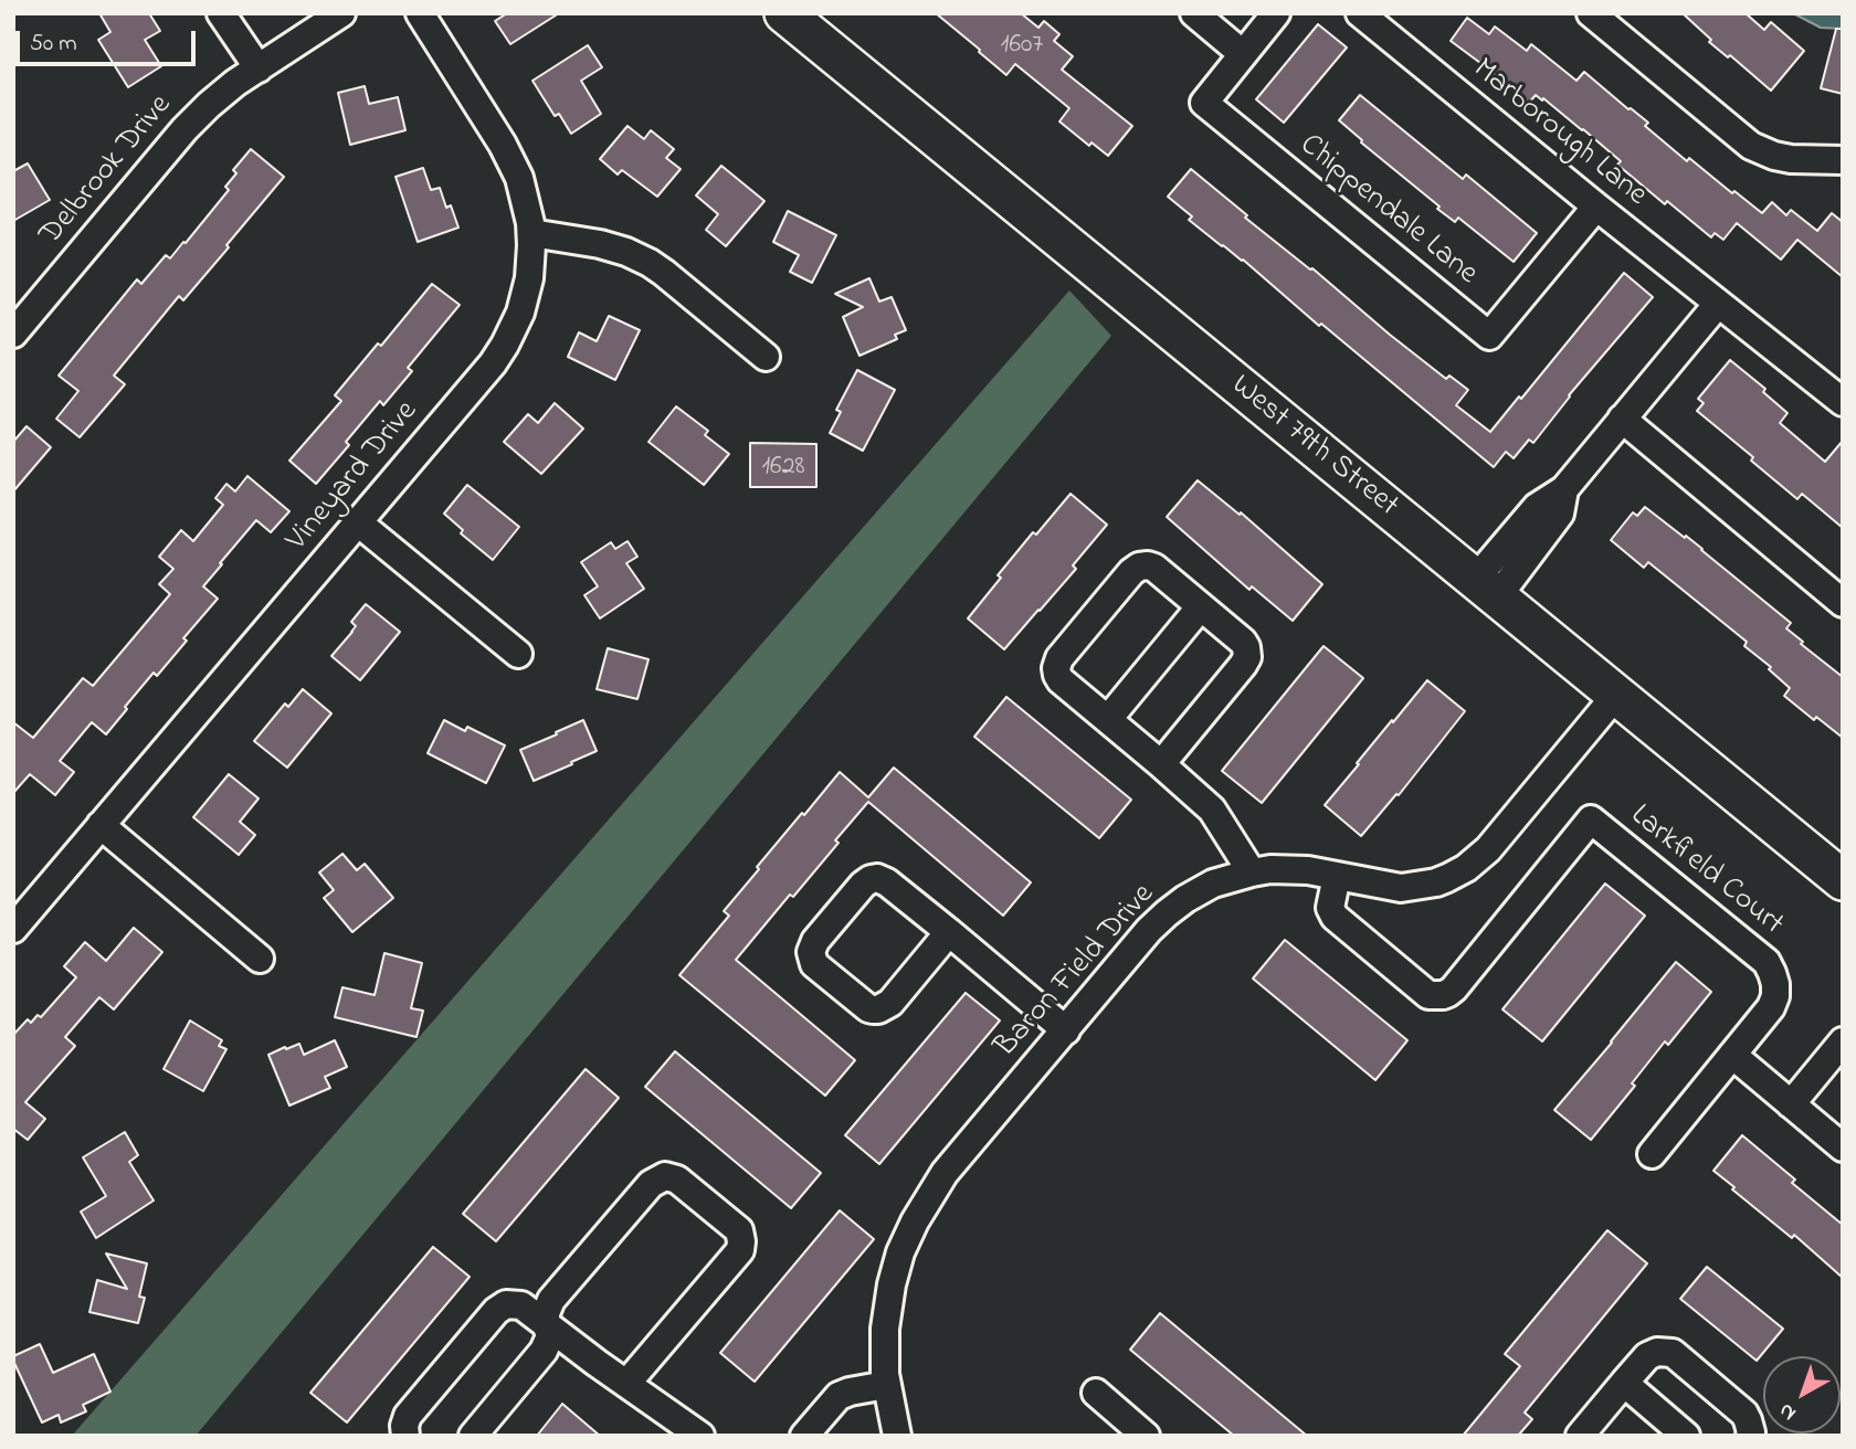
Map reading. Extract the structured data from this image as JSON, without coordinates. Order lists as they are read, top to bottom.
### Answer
{
  "streets": {
    "main road": ["West 79th Street"],
    "street": [
      "Marborough Lane",
      "Delbrook Drive",
      "Chippendale Lane",
      "Vineyard Drive",
      "Larkfield Court",
      "Baron Field Drive"
    ]
  },
  "crossings": [
    ["Marborough Lane", "Chippendale Lane"],
    ["West 79th Street", "Baron Field Drive"],
    ["Larkfield Court", "Baron Field Drive"]
  ],
  "house_numbers": ["1607", "1628"],
  "scale_bar": "50 m",
  "north": "bottom left"
}
